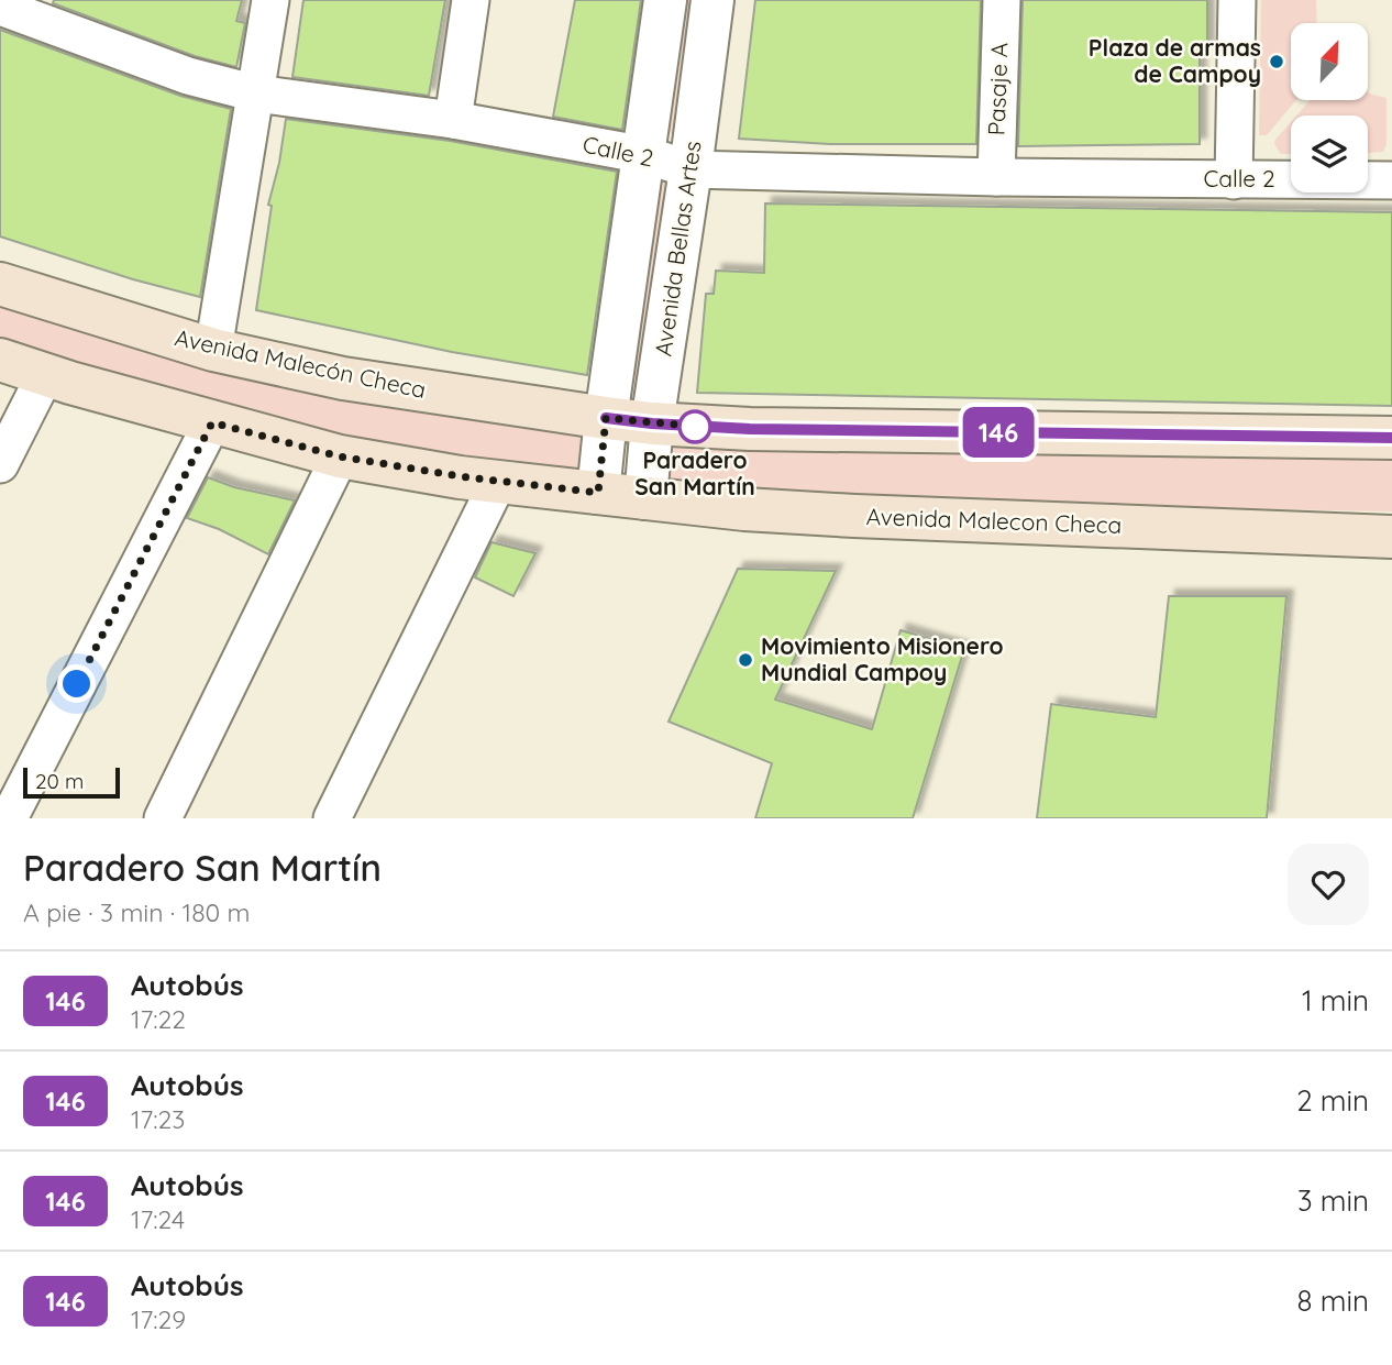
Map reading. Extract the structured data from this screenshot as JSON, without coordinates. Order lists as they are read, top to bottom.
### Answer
{
  "streets": {
    "main road": ["Avenida Malecón Checa", "Avenida Malecon Checa"],
    "street": ["Pasaje A", "Calle 2", "Avenida Bellas Artes"]
  },
  "crossings": [
    ["Pasaje A", "Calle 2"],
    ["Calle 2", "Avenida Bellas Artes"],
    ["Avenida Bellas Artes", "Avenida Malecón Checa"],
    ["Avenida Bellas Artes", "Avenida Malecon Checa"]
  ],
  "places": ["Plaza de armas de Campoy", "Paradero San Martín", "Movimiento Misionero Mundial Campoy"],
  "lines": ["bus line 146"],
  "scale_bar": "20 m",
  "north": "top right",
  "page": {
    "on_map": "146",
    "scale": "20 m",
    "heading": ["Paradero San Martín", "A pie · 3 min · 180 m"],
    "list": [
      {
        "mark": "146",
        "name": "Autobús",
        "note": "17:22",
        "value": "1 min"
      },
      {
        "mark": "146",
        "name": "Autobús",
        "note": "17:23",
        "value": "2 min"
      },
      {
        "mark": "146",
        "name": "Autobús",
        "note": "17:24",
        "value": "3 min"
      },
      {
        "mark": "146",
        "name": "Autobús",
        "note": "17:29",
        "value": "8 min"
      }
    ]
  }
}
